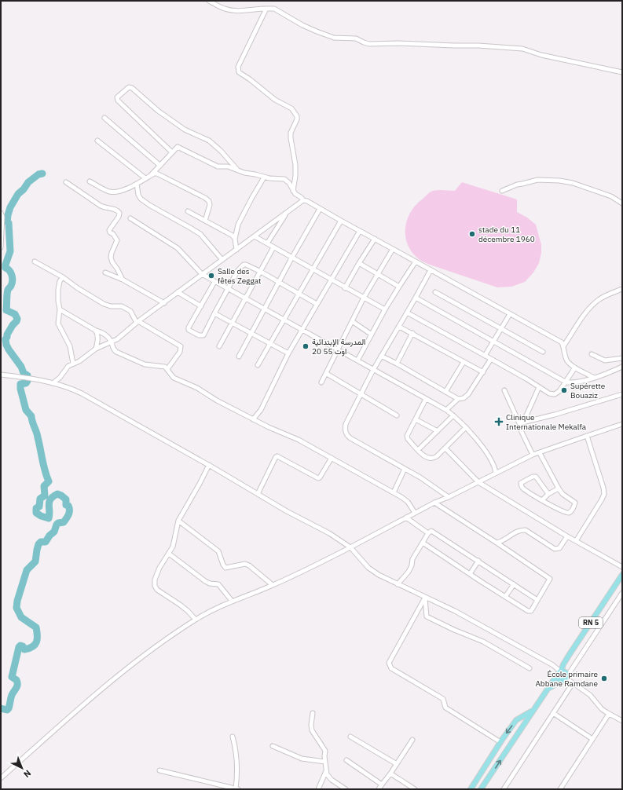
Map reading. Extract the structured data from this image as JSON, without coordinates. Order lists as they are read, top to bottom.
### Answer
{
  "streets": {
    "main road": ["RN 5"]
  },
  "places": {
    "other": [
      "stade du 11 décembre 1960",
      "Salle des fêtes Zeggat",
      "المدرسة الإبتدائية 20 اوت 55",
      "Supérette Bouaziz",
      "École primaire Abbane Ramdane"
    ],
    "health": ["Clinique Internationale Mekalfa"]
  },
  "north": "bottom right"
}
